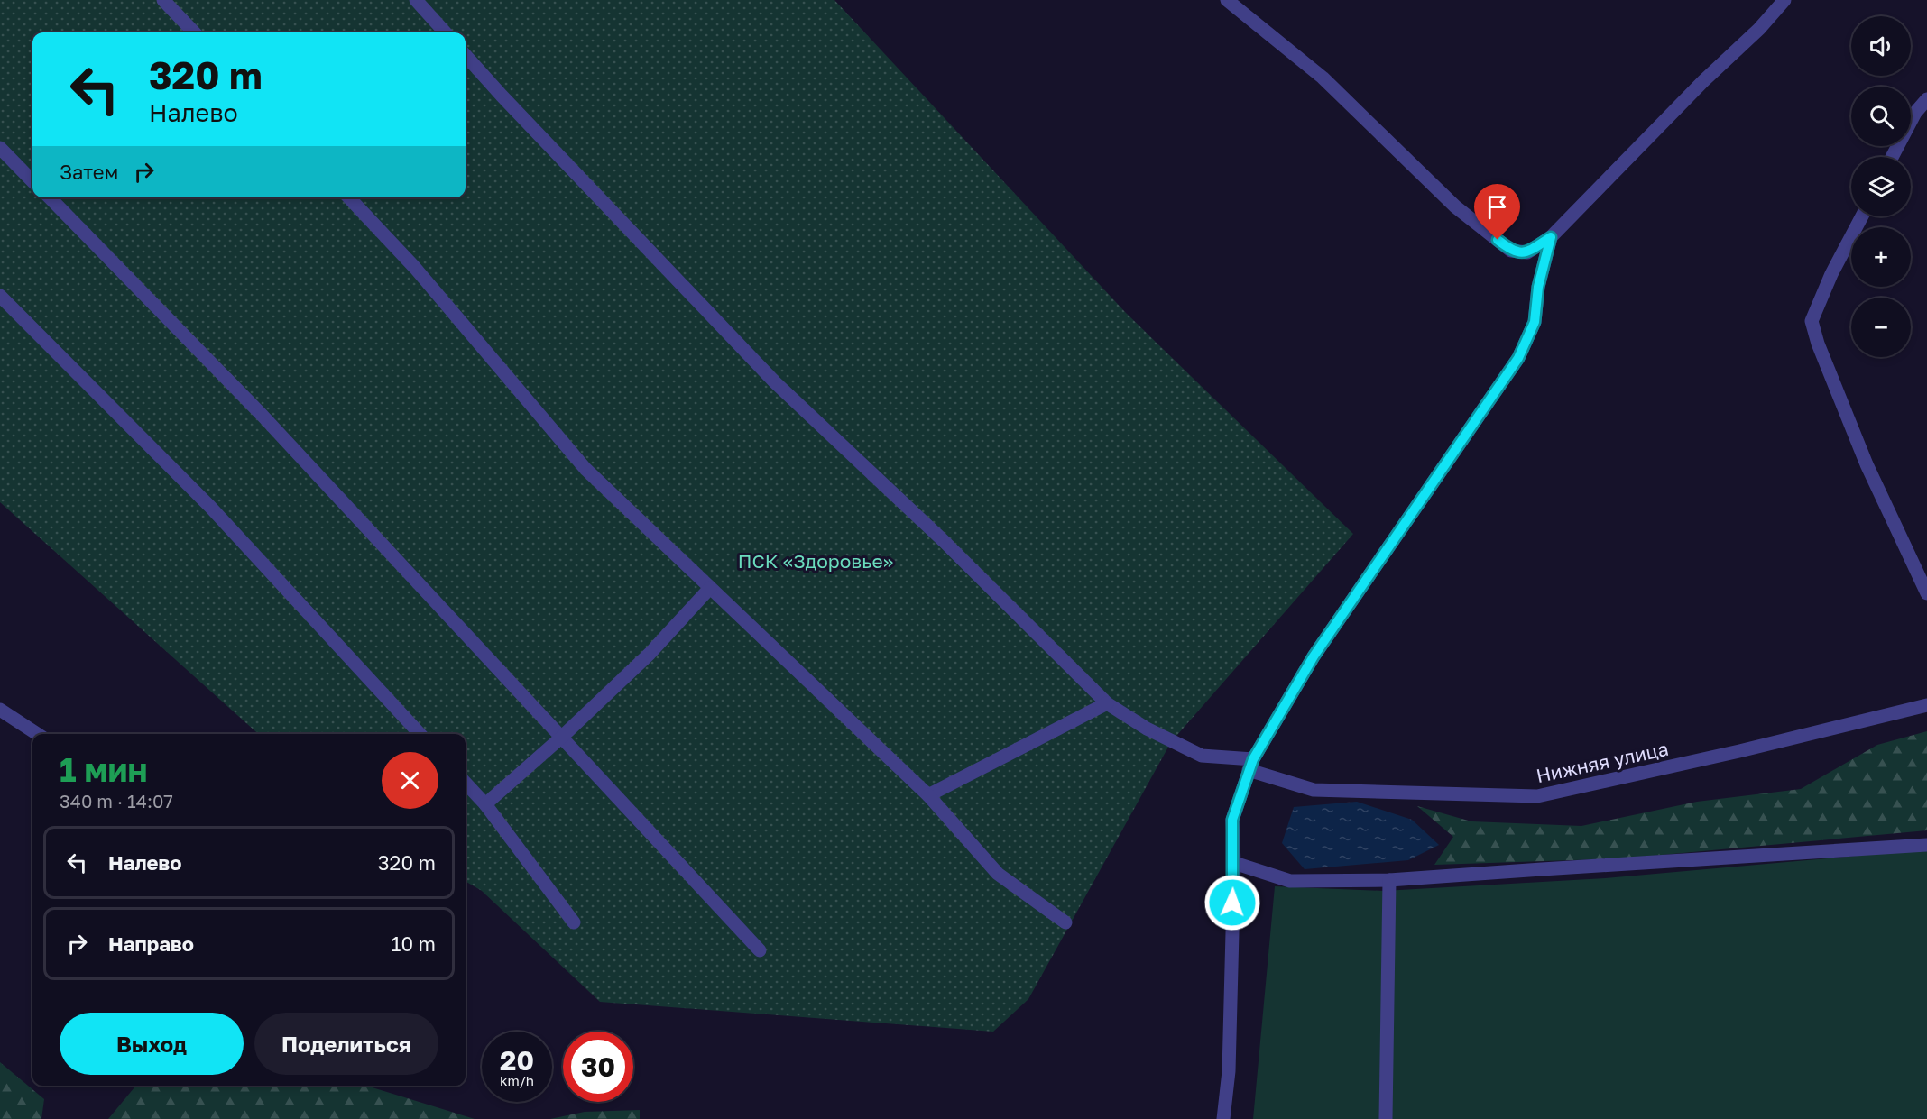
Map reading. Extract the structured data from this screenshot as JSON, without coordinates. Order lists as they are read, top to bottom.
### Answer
{
  "streets": {
    "street": ["Нижняя улица"]
  },
  "parks": ["ПСК «Здоровье»"],
  "page": {
    "map_buttons": ["+", "−"],
    "turn": ["320 m", "Налево"],
    "then": "Затем",
    "heading": ["1 мин", "340 m · 14:07"],
    "list": [
      {
        "name": "Налево",
        "value": "320 m"
      },
      {
        "name": "Направо",
        "value": "10 m"
      }
    ],
    "buttons": ["Выход", "Поделиться"],
    "speed": "20 km/h",
    "limit": "30"
  }
}
